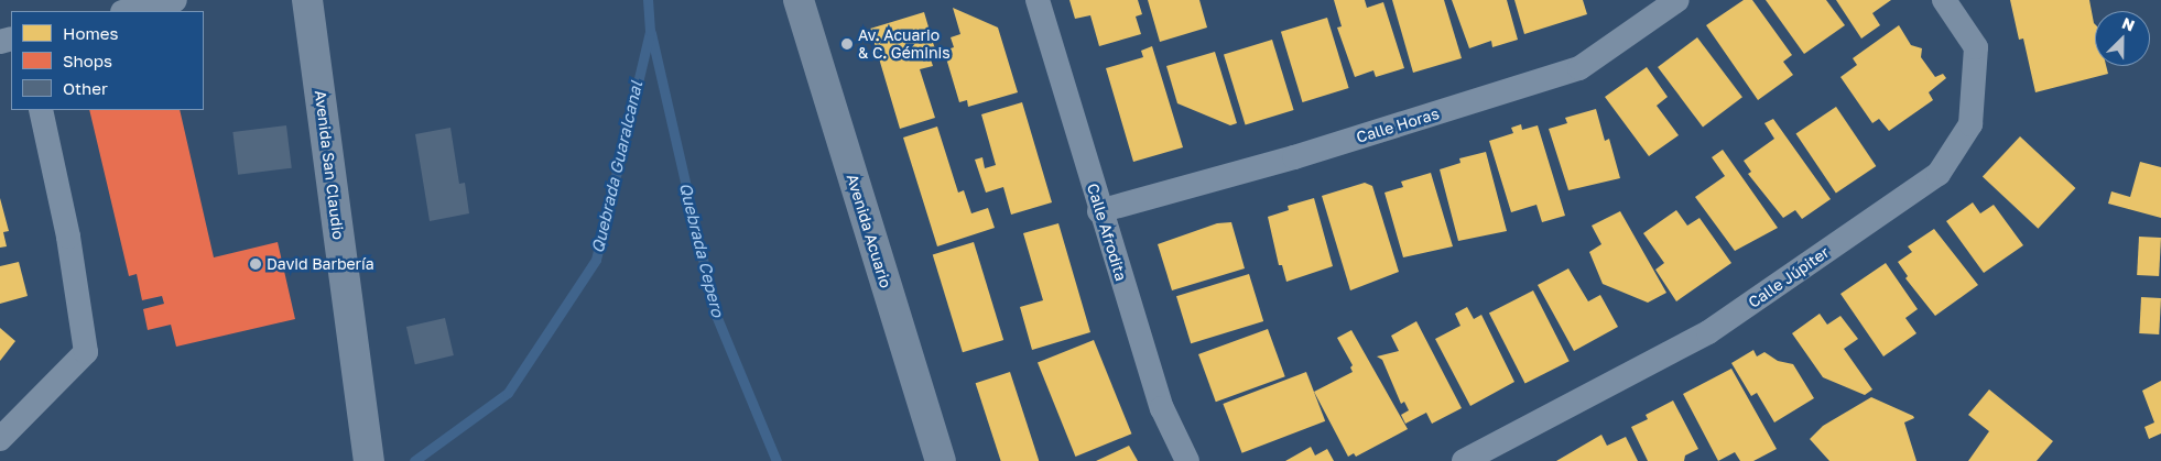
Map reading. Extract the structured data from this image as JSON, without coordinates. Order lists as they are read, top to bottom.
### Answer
{
  "streets": {
    "street": [
      "Calle Horas",
      "Avenida San Claudio",
      "Avenida Acuario",
      "Calle Afrodita",
      "Calle Júpiter"
    ]
  },
  "crossings": [
    ["Calle Horas", "Calle Afrodita"]
  ],
  "water": ["Quebrada Guaralcanal", "Quebrada Cepero"],
  "places": ["Av. Acuario & C. Géminis", "David Barbería"],
  "legend": ["Homes", "Shops", "Other"],
  "north": "top right"
}
